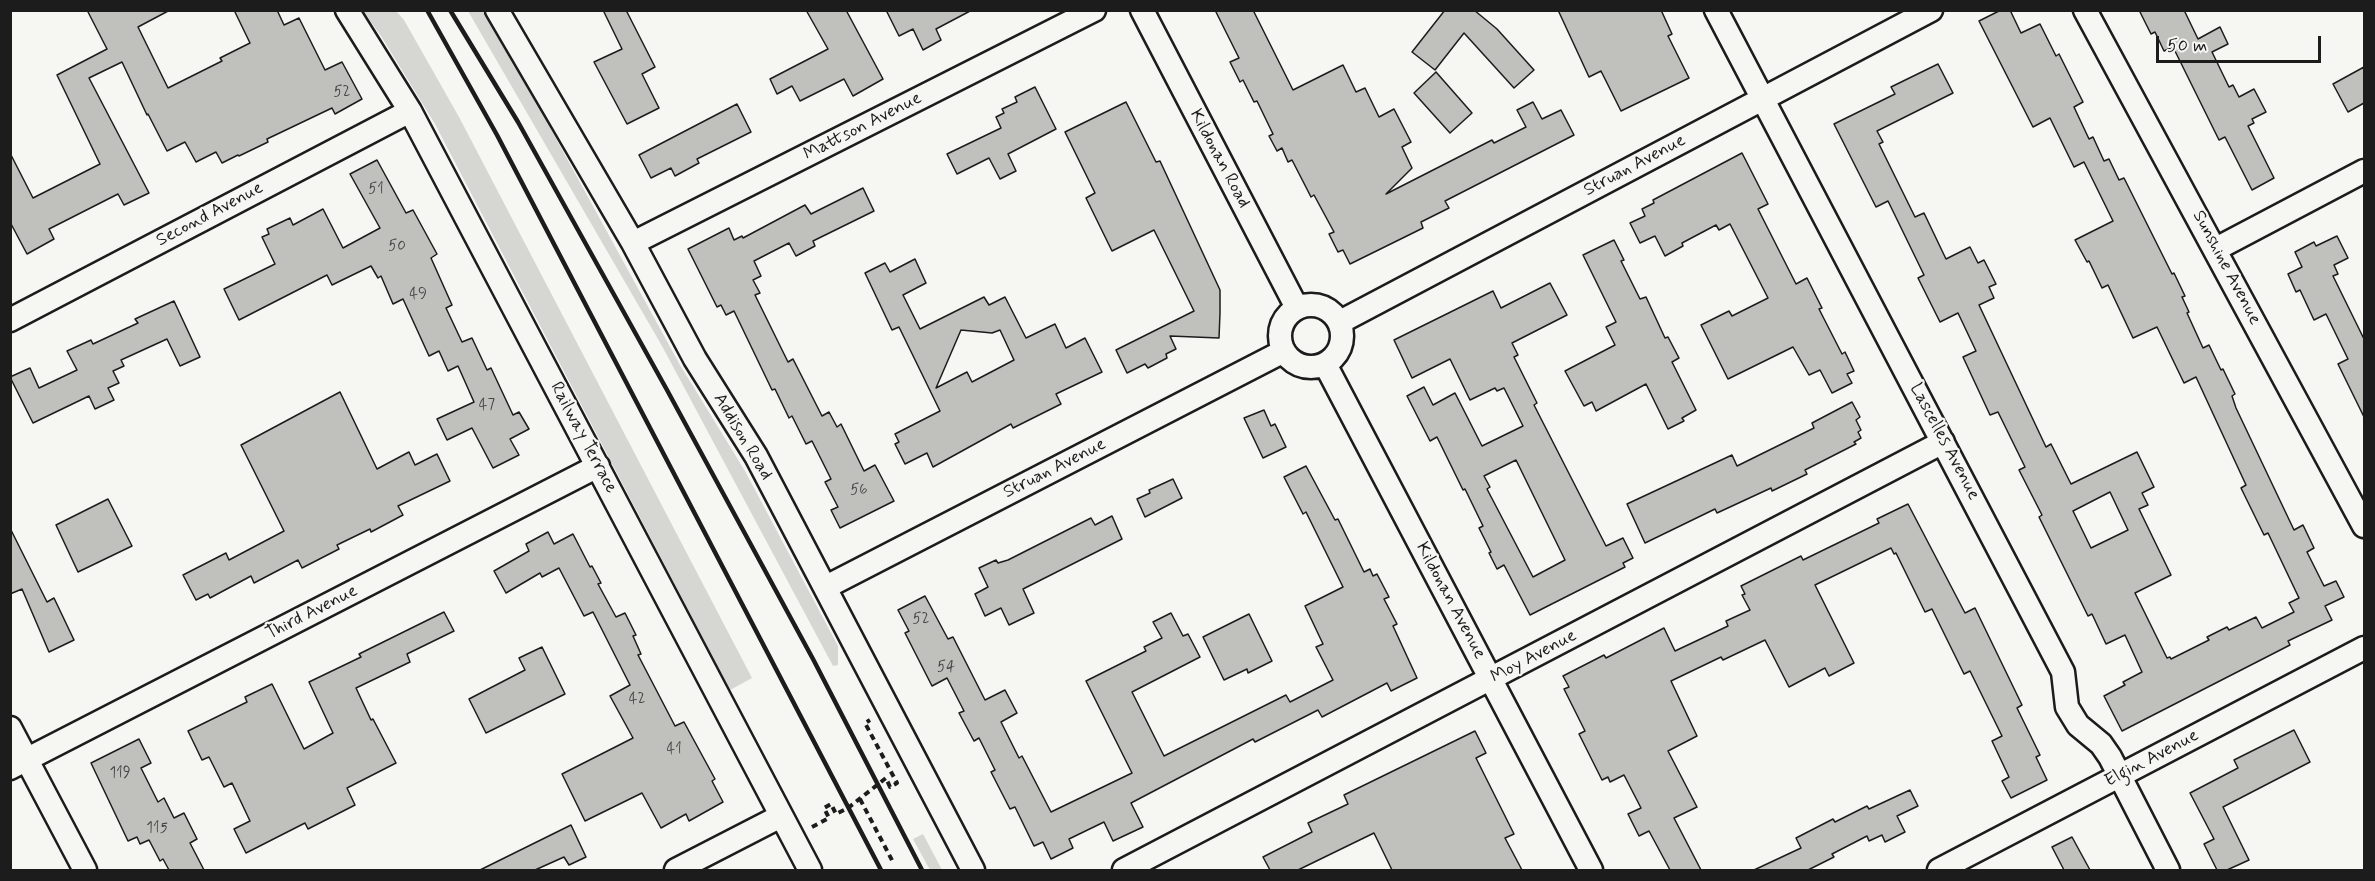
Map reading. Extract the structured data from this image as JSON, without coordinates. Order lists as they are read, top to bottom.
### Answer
{
  "streets": {
    "street": [
      "Mattson Avenue",
      "Kildonan Road",
      "Struan Avenue",
      "Second Avenue",
      "Sunshine Avenue",
      "Addison Road",
      "Railway Terrace",
      "Lascelles Avenue",
      "Kildonan Avenue",
      "Third Avenue",
      "Moy Avenue",
      "Elgin Avenue"
    ]
  },
  "crossings": [
    ["Mattson Avenue", "Addison Road"],
    ["Kildonan Road", "Struan Avenue"],
    ["Kildonan Road", "Kildonan Avenue"],
    ["Struan Avenue", "Addison Road"],
    ["Struan Avenue", "Lascelles Avenue"],
    ["Struan Avenue", "Kildonan Avenue"],
    ["Second Avenue", "Railway Terrace"],
    ["Railway Terrace", "Third Avenue"],
    ["Lascelles Avenue", "Moy Avenue"],
    ["Lascelles Avenue", "Elgin Avenue"],
    ["Kildonan Avenue", "Moy Avenue"]
  ],
  "house_numbers": [
    "52",
    "51",
    "50",
    "49",
    "47",
    "56",
    "52",
    "54",
    "42",
    "41",
    "119",
    "115"
  ],
  "scale_bar": "50 m"
}
